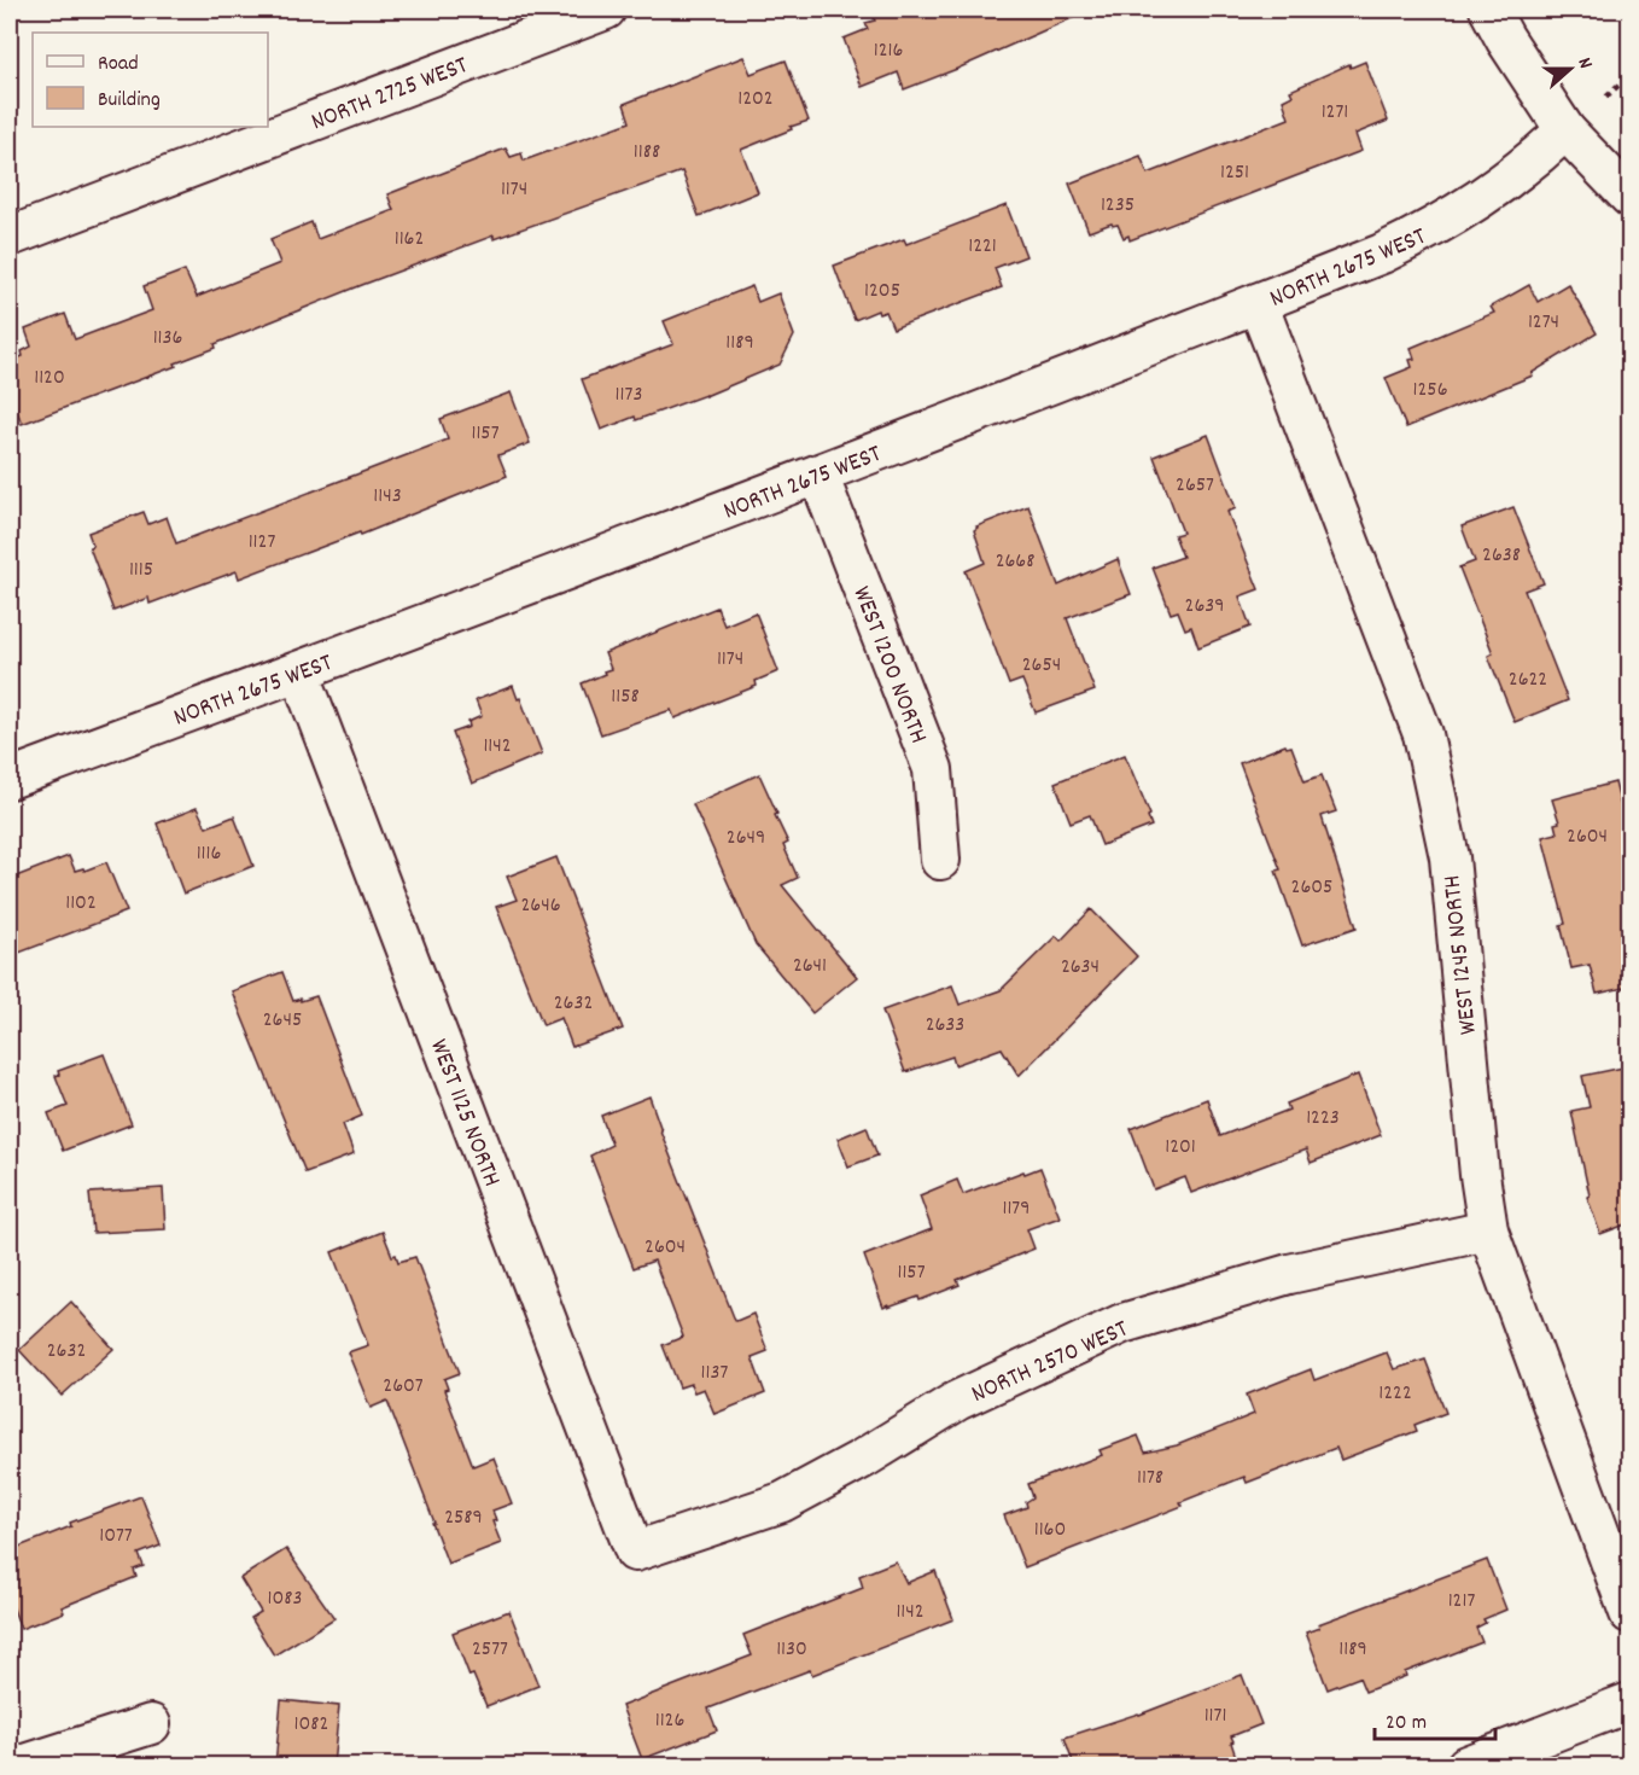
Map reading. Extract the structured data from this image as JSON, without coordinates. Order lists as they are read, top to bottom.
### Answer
{
  "streets": {
    "street": [
      "NORTH 2725 WEST",
      "NORTH 2675 WEST",
      "WEST 1200 NORTH",
      "WEST 1245 NORTH",
      "WEST 1125 NORTH",
      "NORTH 2570 WEST"
    ]
  },
  "crossings": [
    ["NORTH 2675 WEST", "WEST 1200 NORTH"],
    ["NORTH 2675 WEST", "WEST 1245 NORTH"],
    ["NORTH 2675 WEST", "WEST 1125 NORTH"],
    ["WEST 1245 NORTH", "NORTH 2570 WEST"],
    ["WEST 1125 NORTH", "NORTH 2570 WEST"]
  ],
  "house_numbers": [
    "1216",
    "1202",
    "1271",
    "1188",
    "1251",
    "1174",
    "1235",
    "1162",
    "1221",
    "1205",
    "1274",
    "1136",
    "1189",
    "1120",
    "1256",
    "1173",
    "1157",
    "2657",
    "1143",
    "1127",
    "2638",
    "2668",
    "1115",
    "2639",
    "1174",
    "2654",
    "2622",
    "1158",
    "1142",
    "2604",
    "2649",
    "1116",
    "2605",
    "1102",
    "2646",
    "2641",
    "2634",
    "2632",
    "2645",
    "2633",
    "1223",
    "1201",
    "1179",
    "2604",
    "1157",
    "2632",
    "1137",
    "2607",
    "1222",
    "1178",
    "2589",
    "1160",
    "1077",
    "1083",
    "1217",
    "1142",
    "2577",
    "1130",
    "1189",
    "1171",
    "1126",
    "1082"
  ],
  "legend": ["Road", "Building"],
  "scale_bar": "20 m",
  "north": "right"
}
